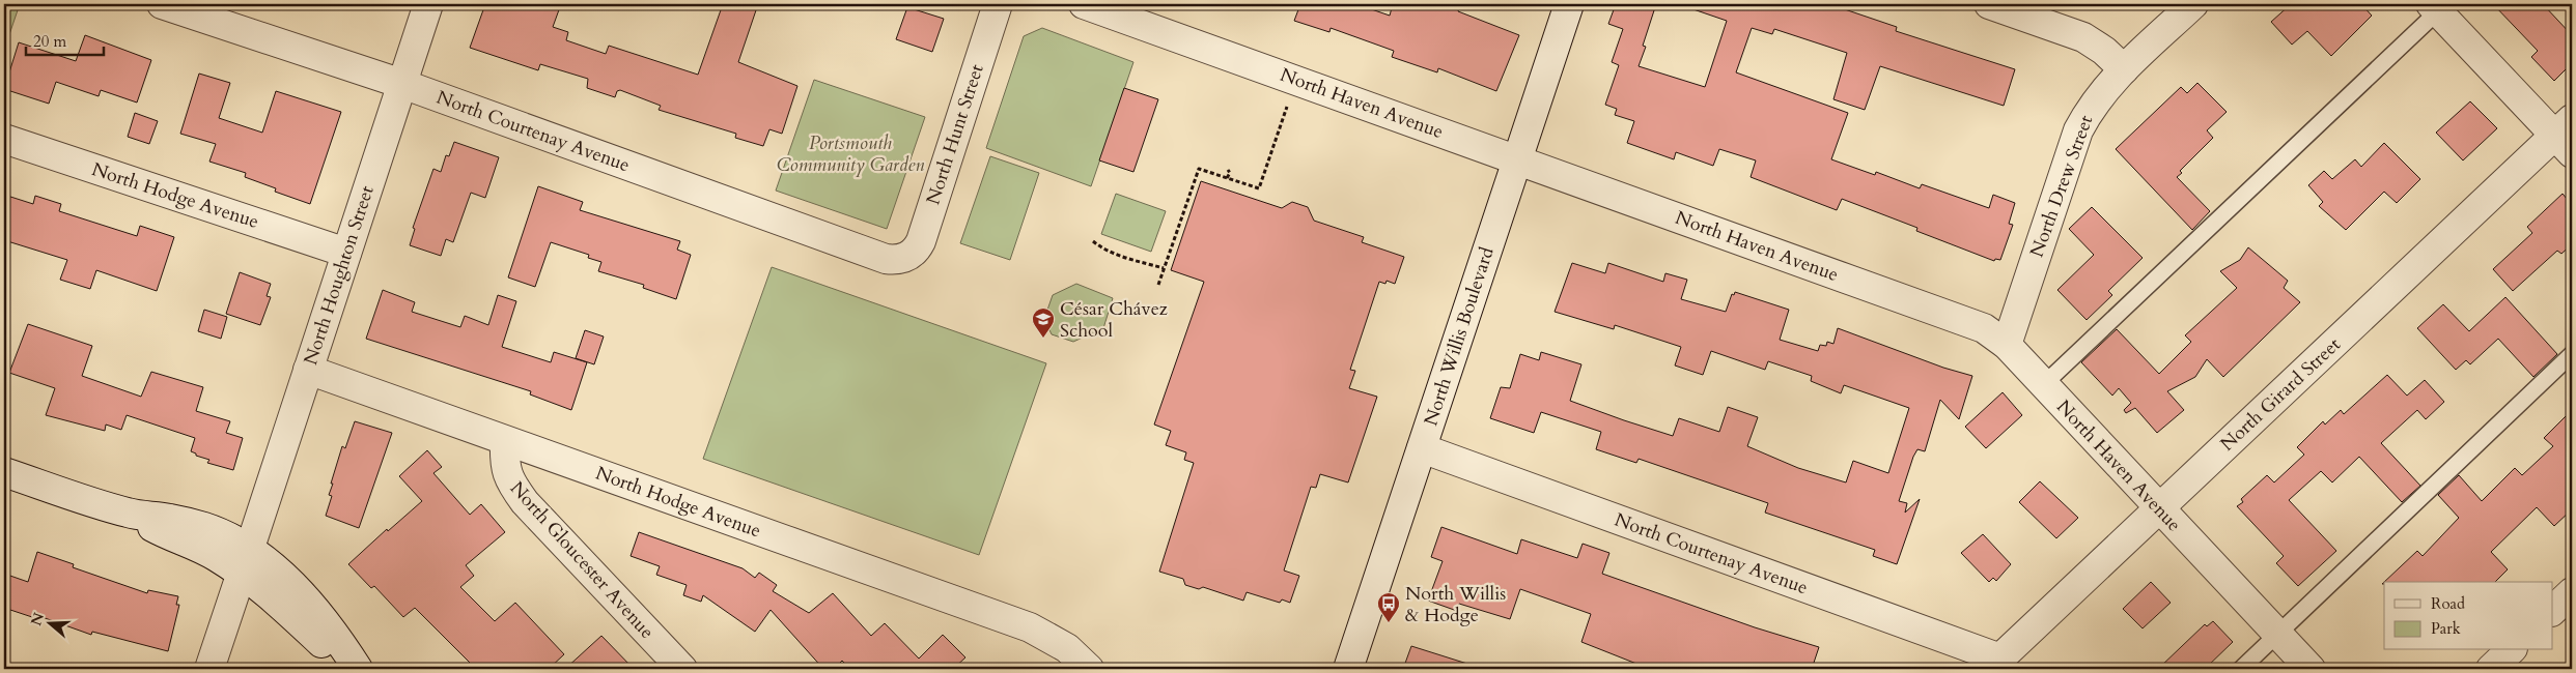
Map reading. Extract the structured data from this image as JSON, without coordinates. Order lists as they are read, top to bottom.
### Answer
{
  "streets": {
    "street": [
      "North Haven Avenue",
      "North Courtenay Avenue",
      "North Hunt Street",
      "North Drew Street",
      "North Hodge Avenue",
      "North Houghton Street",
      "North Willis Boulevard",
      "North Girard Street",
      "North Gloucester Avenue"
    ]
  },
  "crossings": [
    ["North Haven Avenue", "North Drew Street"],
    ["North Haven Avenue", "North Willis Boulevard"],
    ["North Haven Avenue", "North Girard Street"],
    ["North Courtenay Avenue", "North Hunt Street"],
    ["North Courtenay Avenue", "North Houghton Street"],
    ["North Courtenay Avenue", "North Willis Boulevard"],
    ["North Courtenay Avenue", "North Girard Street"],
    ["North Hodge Avenue", "North Houghton Street"],
    ["North Hodge Avenue", "North Gloucester Avenue"]
  ],
  "parks": ["Portsmouth Community Garden"],
  "places": {
    "school or university": ["César Chávez School"],
    "bus stop": ["North Willis & Hodge"]
  },
  "legend": ["Road", "Park"],
  "scale_bar": "20 m",
  "north": "left"
}
